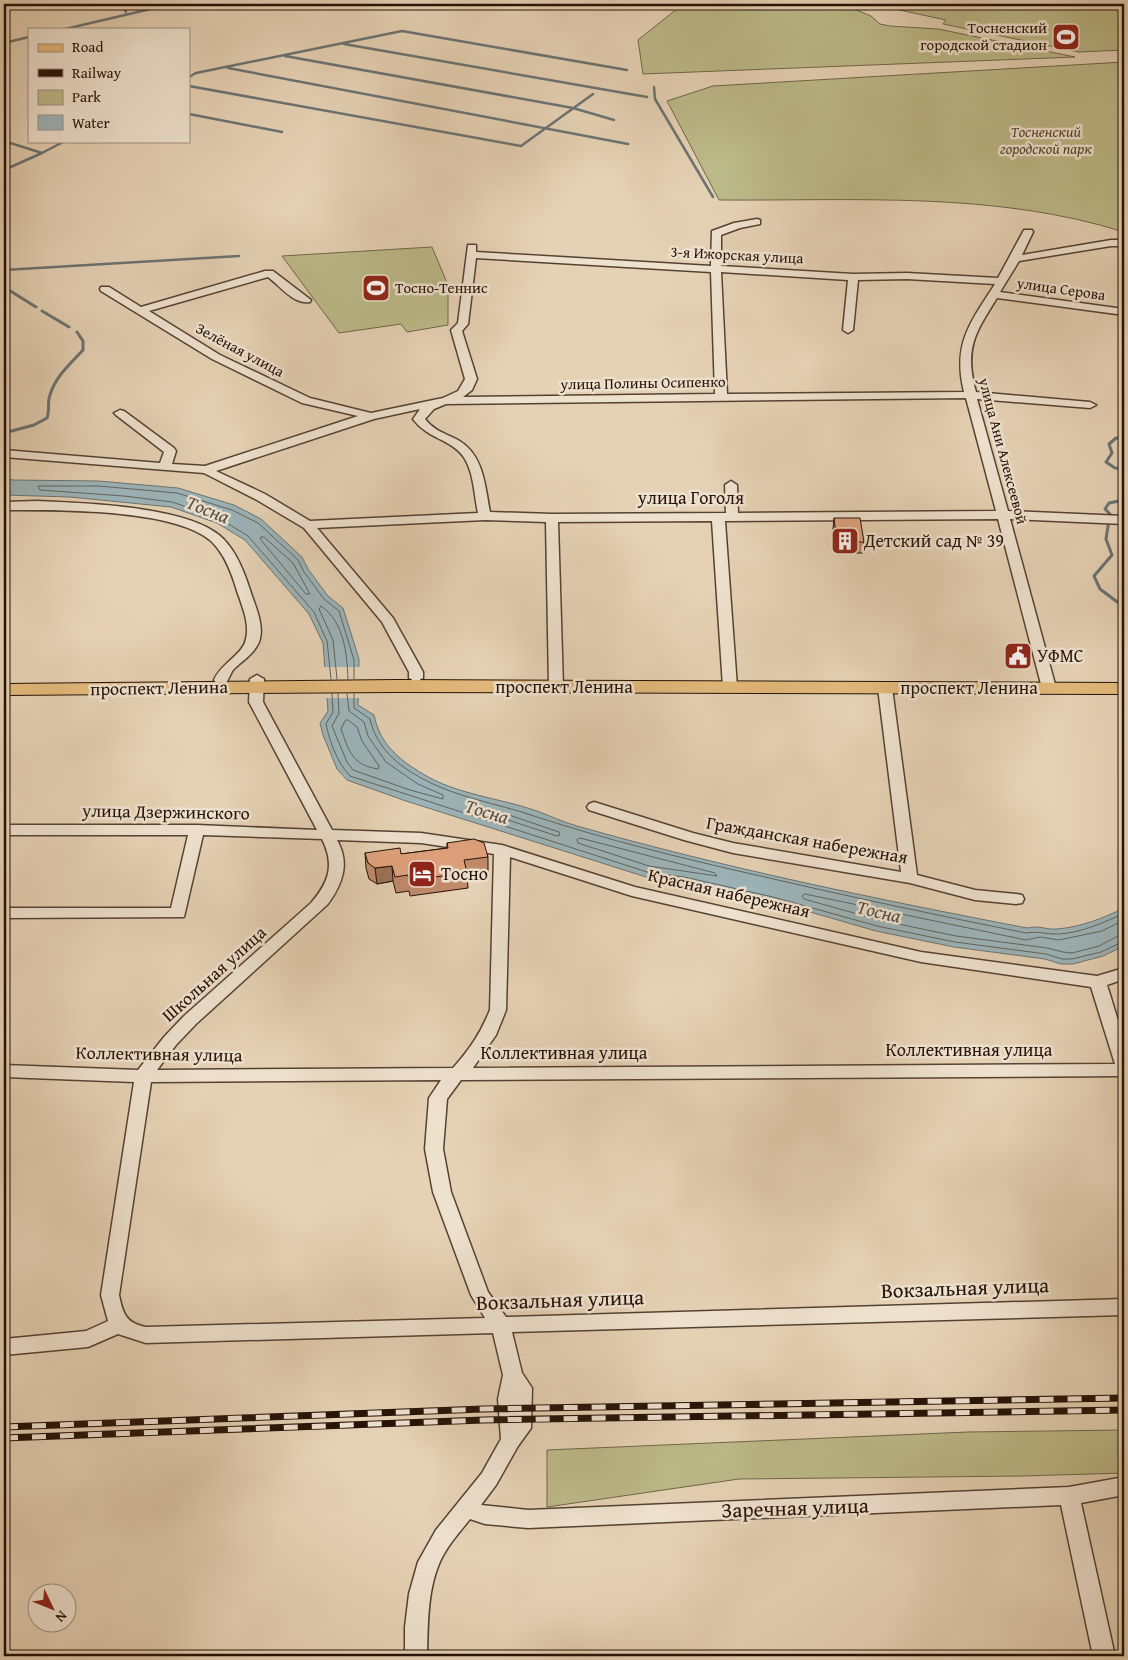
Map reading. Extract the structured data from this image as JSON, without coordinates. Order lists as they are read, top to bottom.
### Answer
{
  "streets": {
    "main road": ["проспект Ленина"],
    "street": [
      "3-я Ижорская улица",
      "улица Серова",
      "Зелёная улица",
      "улица Полины Осипенко",
      "улица Ани Алексеевой",
      "улица Гоголя",
      "улица Дзержинского",
      "Гражданская набережная",
      "Красная набережная",
      "Школьная улица",
      "Коллективная улица",
      "Вокзальная улица",
      "Заречная улица"
    ]
  },
  "crossings": [
    ["3-я Ижорская улица", "улица Полины Осипенко"],
    ["3-я Ижорская улица", "улица Ани Алексеевой"],
    ["улица Серова", "улица Ани Алексеевой"],
    ["Зелёная улица", "улица Полины Осипенко"],
    ["улица Полины Осипенко", "улица Ани Алексеевой"],
    ["улица Ани Алексеевой", "улица Гоголя"],
    ["улица Ани Алексеевой", "проспект Ленина"],
    ["проспект Ленина", "Школьная улица"],
    ["улица Дзержинского", "Красная набережная"],
    ["улица Дзержинского", "Школьная улица"],
    ["Красная набережная", "Школьная улица"],
    ["Школьная улица", "Коллективная улица"],
    ["Школьная улица", "Вокзальная улица"]
  ],
  "water": ["Тосна"],
  "parks": ["Тосненский городской парк"],
  "places": {
    "sports": ["Тосненский городской стадион", "Тосно-Теннис"],
    "building": ["Детский сад № 39"],
    "public building": ["УФМС"],
    "hotel": ["Тосно"]
  },
  "legend": [
    "Road",
    "Railway",
    "Park",
    "Water"
  ],
  "north": "bottom right"
}
